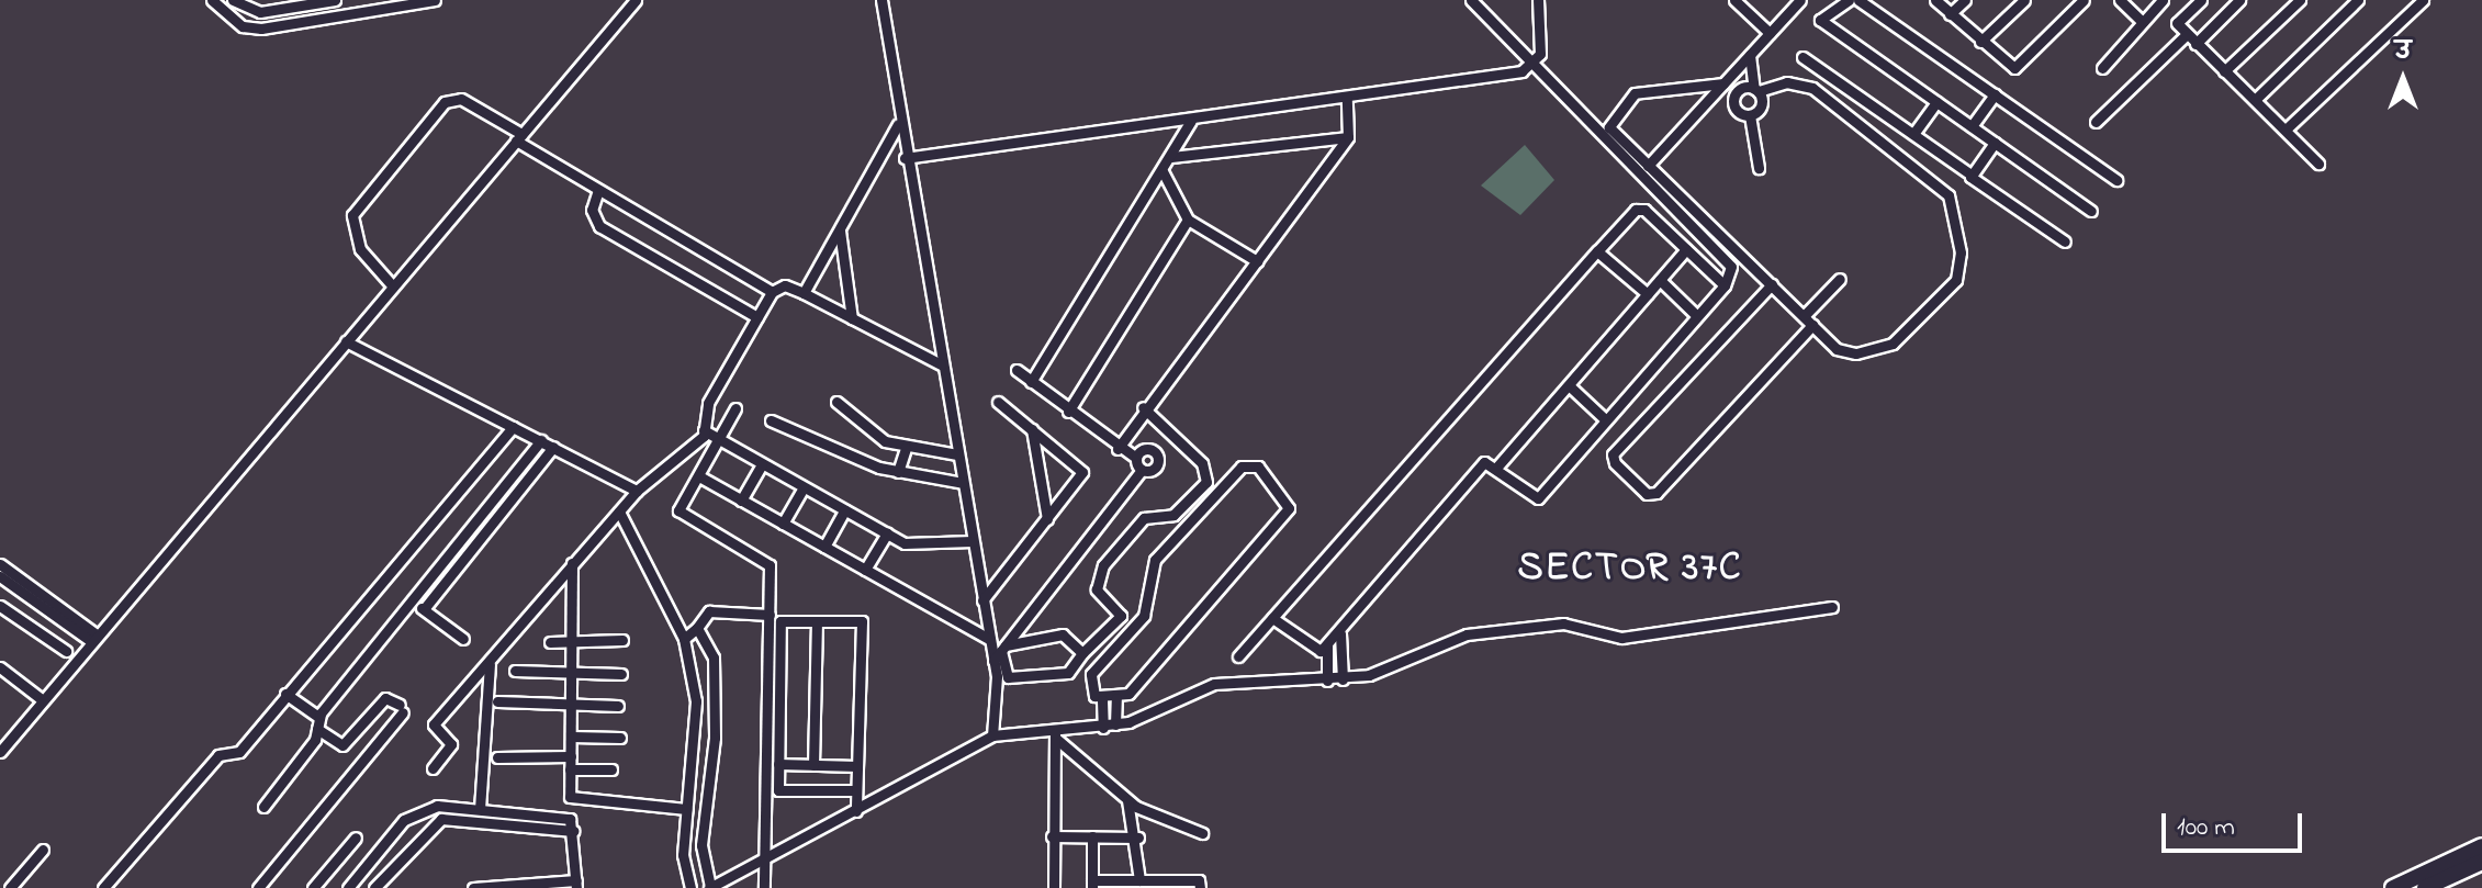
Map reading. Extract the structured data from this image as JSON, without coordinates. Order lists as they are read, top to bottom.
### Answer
{
  "districts": ["SECTOR 37C"],
  "scale_bar": "100 m",
  "north": "top"
}
